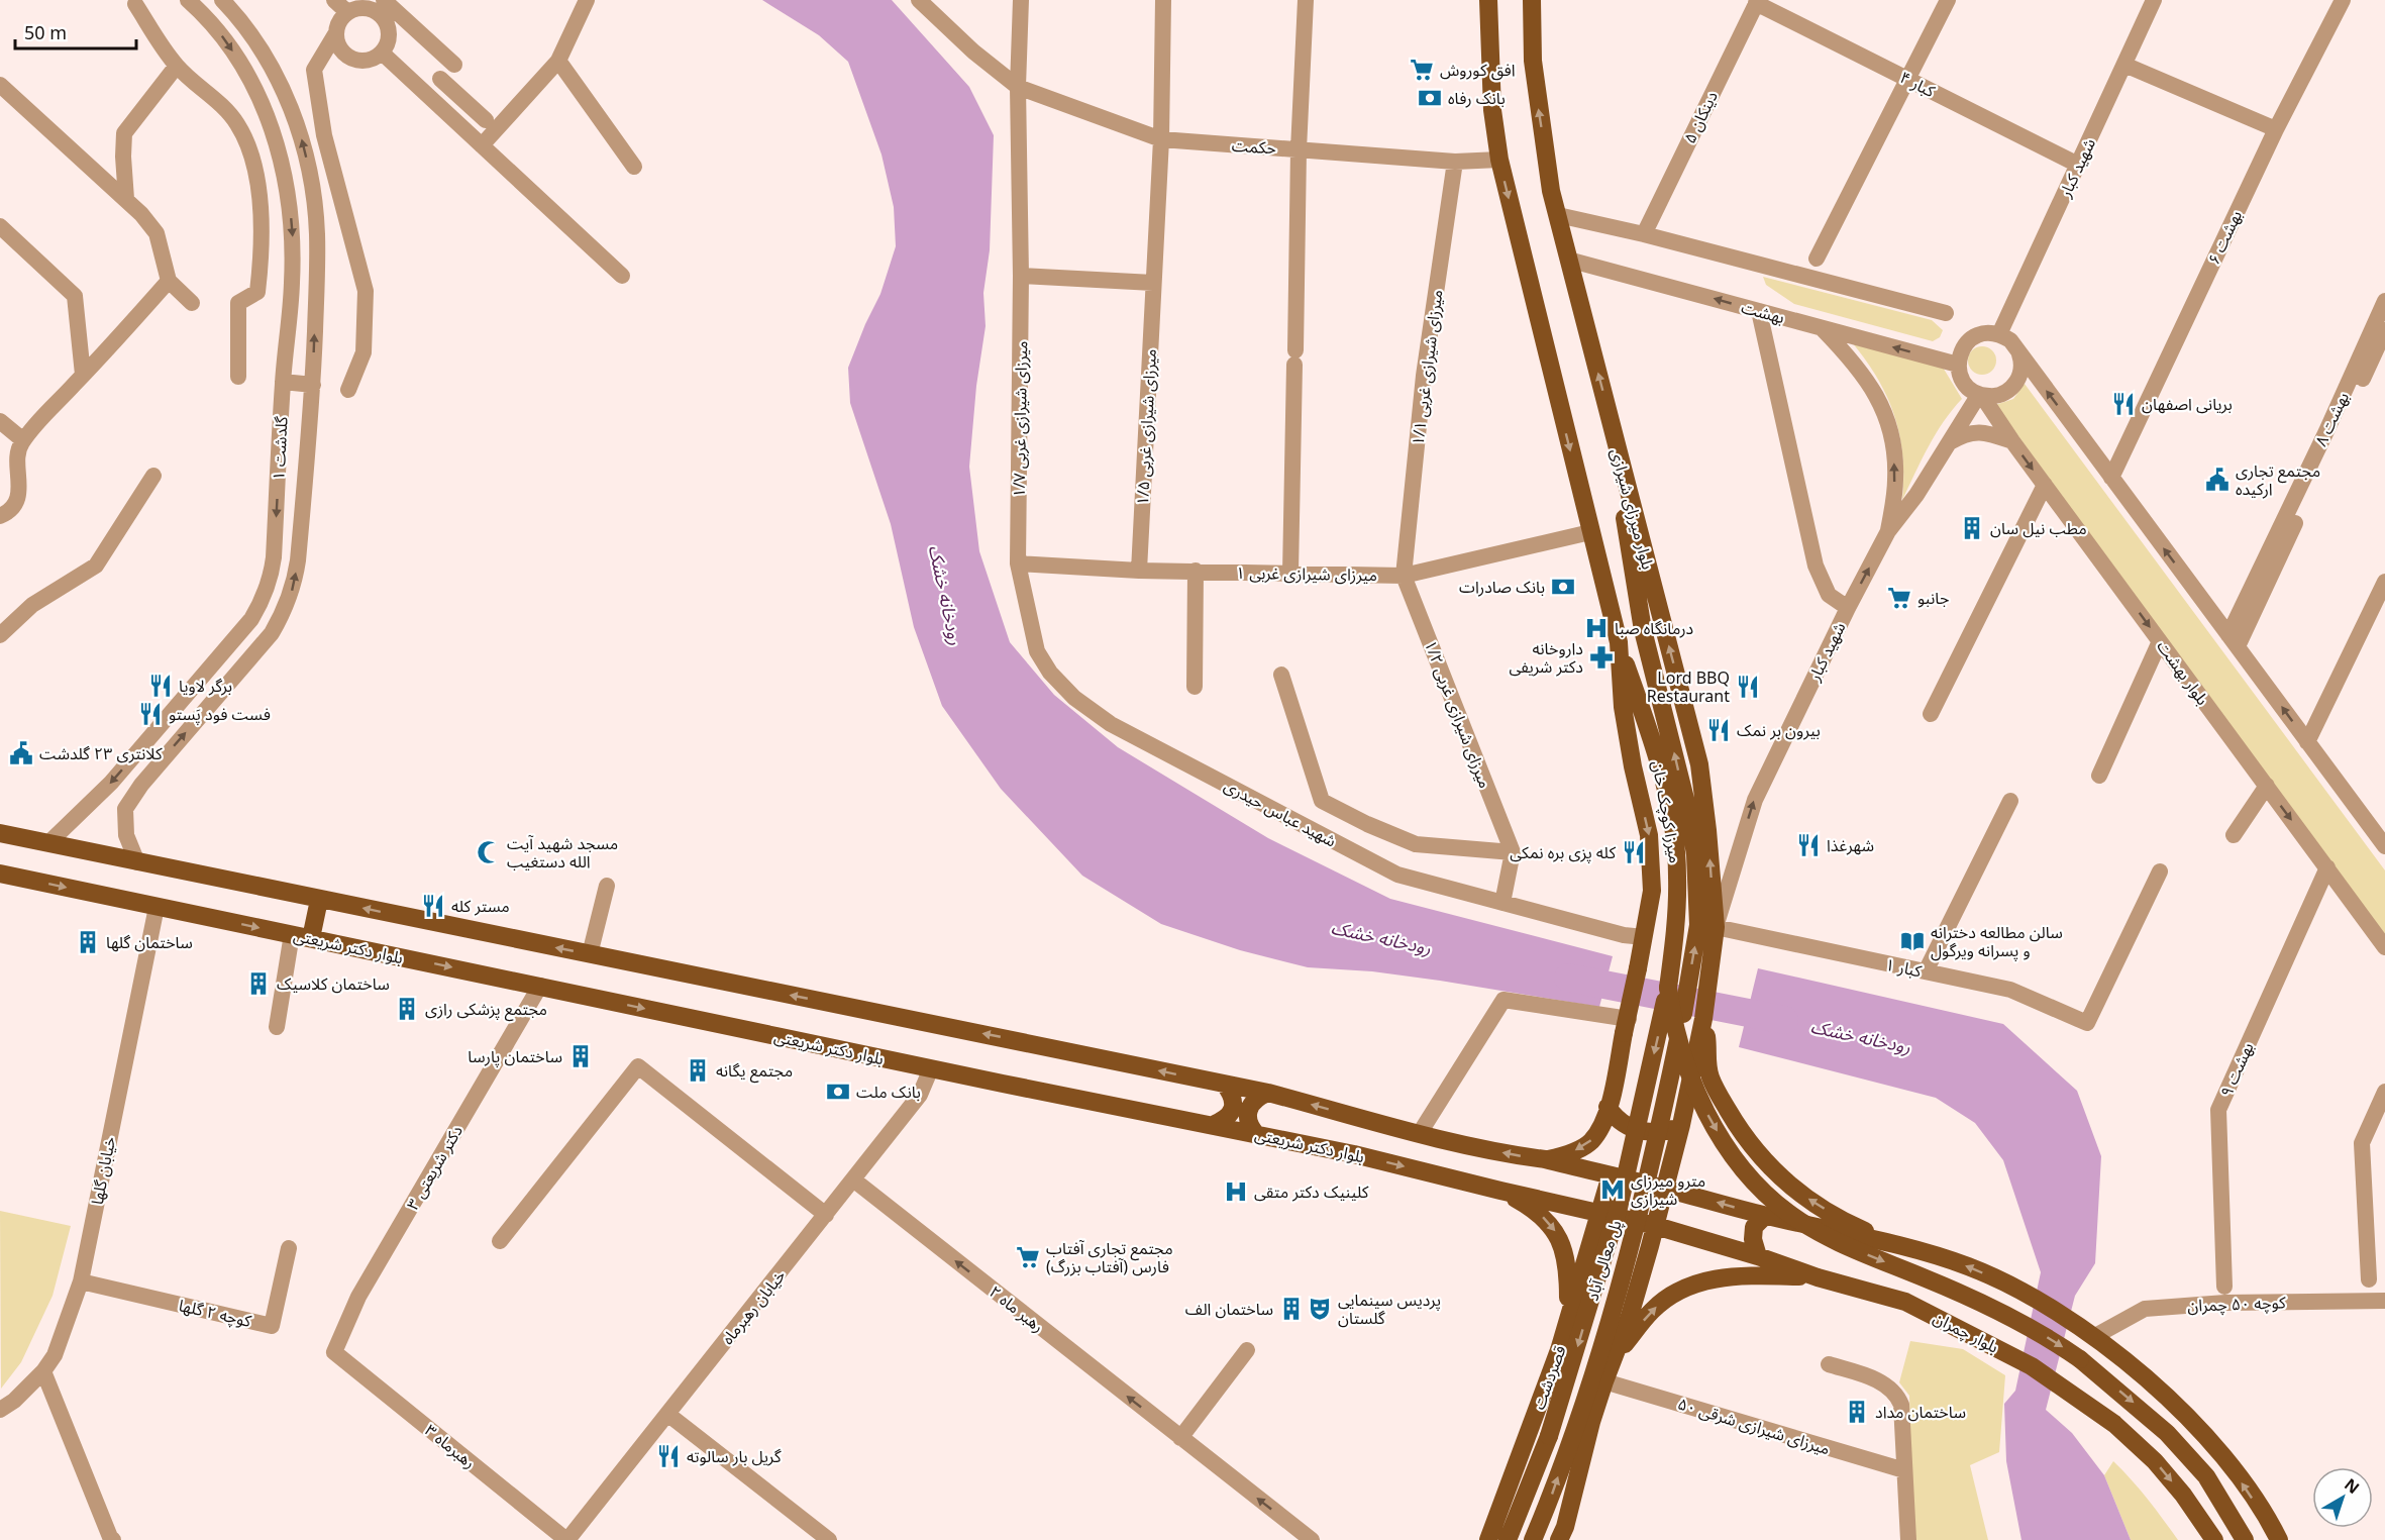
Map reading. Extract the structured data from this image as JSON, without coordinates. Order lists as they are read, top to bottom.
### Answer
{
  "streets": {
    "main road": [
      "بلوار میرزای شیرازی",
      "میرزا کوچک خان",
      "بلوار دکتر شریعتی",
      "پل معالی آباد",
      "بلوار چمران",
      "قصردشت"
    ],
    "street": [
      "۴ کبار",
      "۵ دینکان",
      "حکمت",
      "شهید کبار",
      "۶ بهشت",
      "بهشت",
      "۱/۱ میرزای شیرازی غربی",
      "۱/۷ میرزای شیرازی غربی",
      "۸ بهشت",
      "۱/۵ میرزای شیرازی غربی",
      "گلدشت ۱",
      "۱ میرزای شیرازی غربی",
      "بلوار بهشت",
      "۱/۲ میرزای شیرازی غربی",
      "شهید عباس حیدری",
      "۱ کبار",
      "۹ بهشت",
      "۳ دکتر شریعتی",
      "خیابان گلها",
      "کوچه ۵۰ چمران",
      "خیابان رهبرماه",
      "۲ رهبر ماه",
      "کوچه ۲ گلها",
      "۵۰ میرزای شیرازی شرقی",
      "۳ رهبرماه"
    ]
  },
  "crossings": [
    ["۴ کبار", "۵ دینکان"],
    ["۴ کبار", "شهید کبار"],
    ["حکمت", "۱/۱ میرزای شیرازی غربی"],
    ["حکمت", "۱/۷ میرزای شیرازی غربی"],
    ["حکمت", "۱/۵ میرزای شیرازی غربی"],
    ["شهید کبار", "بهشت"],
    ["شهید کبار", "بلوار میرزای شیرازی"],
    ["شهید کبار", "بلوار بهشت"],
    ["شهید کبار", "۱ کبار"],
    ["بهشت", "بلوار میرزای شیرازی"],
    ["بهشت", "بلوار بهشت"],
    ["۱/۱ میرزای شیرازی غربی", "۱ میرزای شیرازی غربی"],
    ["۱/۱ میرزای شیرازی غربی", "۱/۲ میرزای شیرازی غربی"],
    ["۱/۷ میرزای شیرازی غربی", "۱ میرزای شیرازی غربی"],
    ["۱/۷ میرزای شیرازی غربی", "شهید عباس حیدری"],
    ["۱/۵ میرزای شیرازی غربی", "۱ میرزای شیرازی غربی"],
    ["بلوار میرزای شیرازی", "۱ کبار"],
    ["بلوار میرزای شیرازی", "پل معالی آباد"],
    ["۱ میرزای شیرازی غربی", "۱/۲ میرزای شیرازی غربی"],
    ["۱ میرزای شیرازی غربی", "شهید عباس حیدری"],
    ["بلوار بهشت", "۹ بهشت"],
    ["میرزا کوچک خان", "پل معالی آباد"],
    ["بلوار دکتر شریعتی", "۳ دکتر شریعتی"],
    ["بلوار دکتر شریعتی", "خیابان گلها"],
    ["بلوار دکتر شریعتی", "خیابان رهبرماه"],
    ["بلوار دکتر شریعتی", "بلوار چمران"],
    ["بلوار دکتر شریعتی", "قصردشت"],
    ["۳ دکتر شریعتی", "۳ رهبرماه"],
    ["خیابان گلها", "کوچه ۲ گلها"],
    ["خیابان رهبرماه", "۲ رهبر ماه"],
    ["خیابان رهبرماه", "۳ رهبرماه"]
  ],
  "one_way": ["۲ رهبر ماه"],
  "water": ["رودخانه خشک"],
  "places": {
    "supermarket": ["افق کوروش", "جانبو", "مجتمع تجاری آفتاب فارس (آفتاب بزرگ)"],
    "bank": ["بانک رفاه", "بانک صادرات", "بانک ملت"],
    "restaurant": [
      "بریانی اصفهان",
      "برگر لاویا",
      "Lord BBQ Restaurant",
      "فست فود پَستو",
      "بیرون بر نمک",
      "شهرغذا",
      "کله پزی بره نمکی",
      "مستر کله",
      "گریل بار سالوته"
    ],
    "public building": ["مجتمع تجاری ارکیده", "کلانتری ۲۳ گلدشت"],
    "building": [
      "مطب نیل سان",
      "ساختمان گلها",
      "ساختمان کلاسیک",
      "مجتمع پزشکی رازی",
      "ساختمان پارسا",
      "مجتمع یگانه",
      "ساختمان الف",
      "ساختمان مداد"
    ],
    "hospital": ["درمانگاه صبا", "کلینیک دکتر متقی"],
    "pharmacy": ["داروخانه دکتر شریفی"],
    "mosque": ["مسجد شهید آیت الله دستغیب"],
    "library": ["سالن مطالعه دخترانه و پسرانه ویرگول"],
    "metro station": ["مترو میرزای شیرازی"],
    "theatre": ["پردیس سینمایی گلستان"]
  },
  "scale_bar": "50 m",
  "north": "top right"
}
